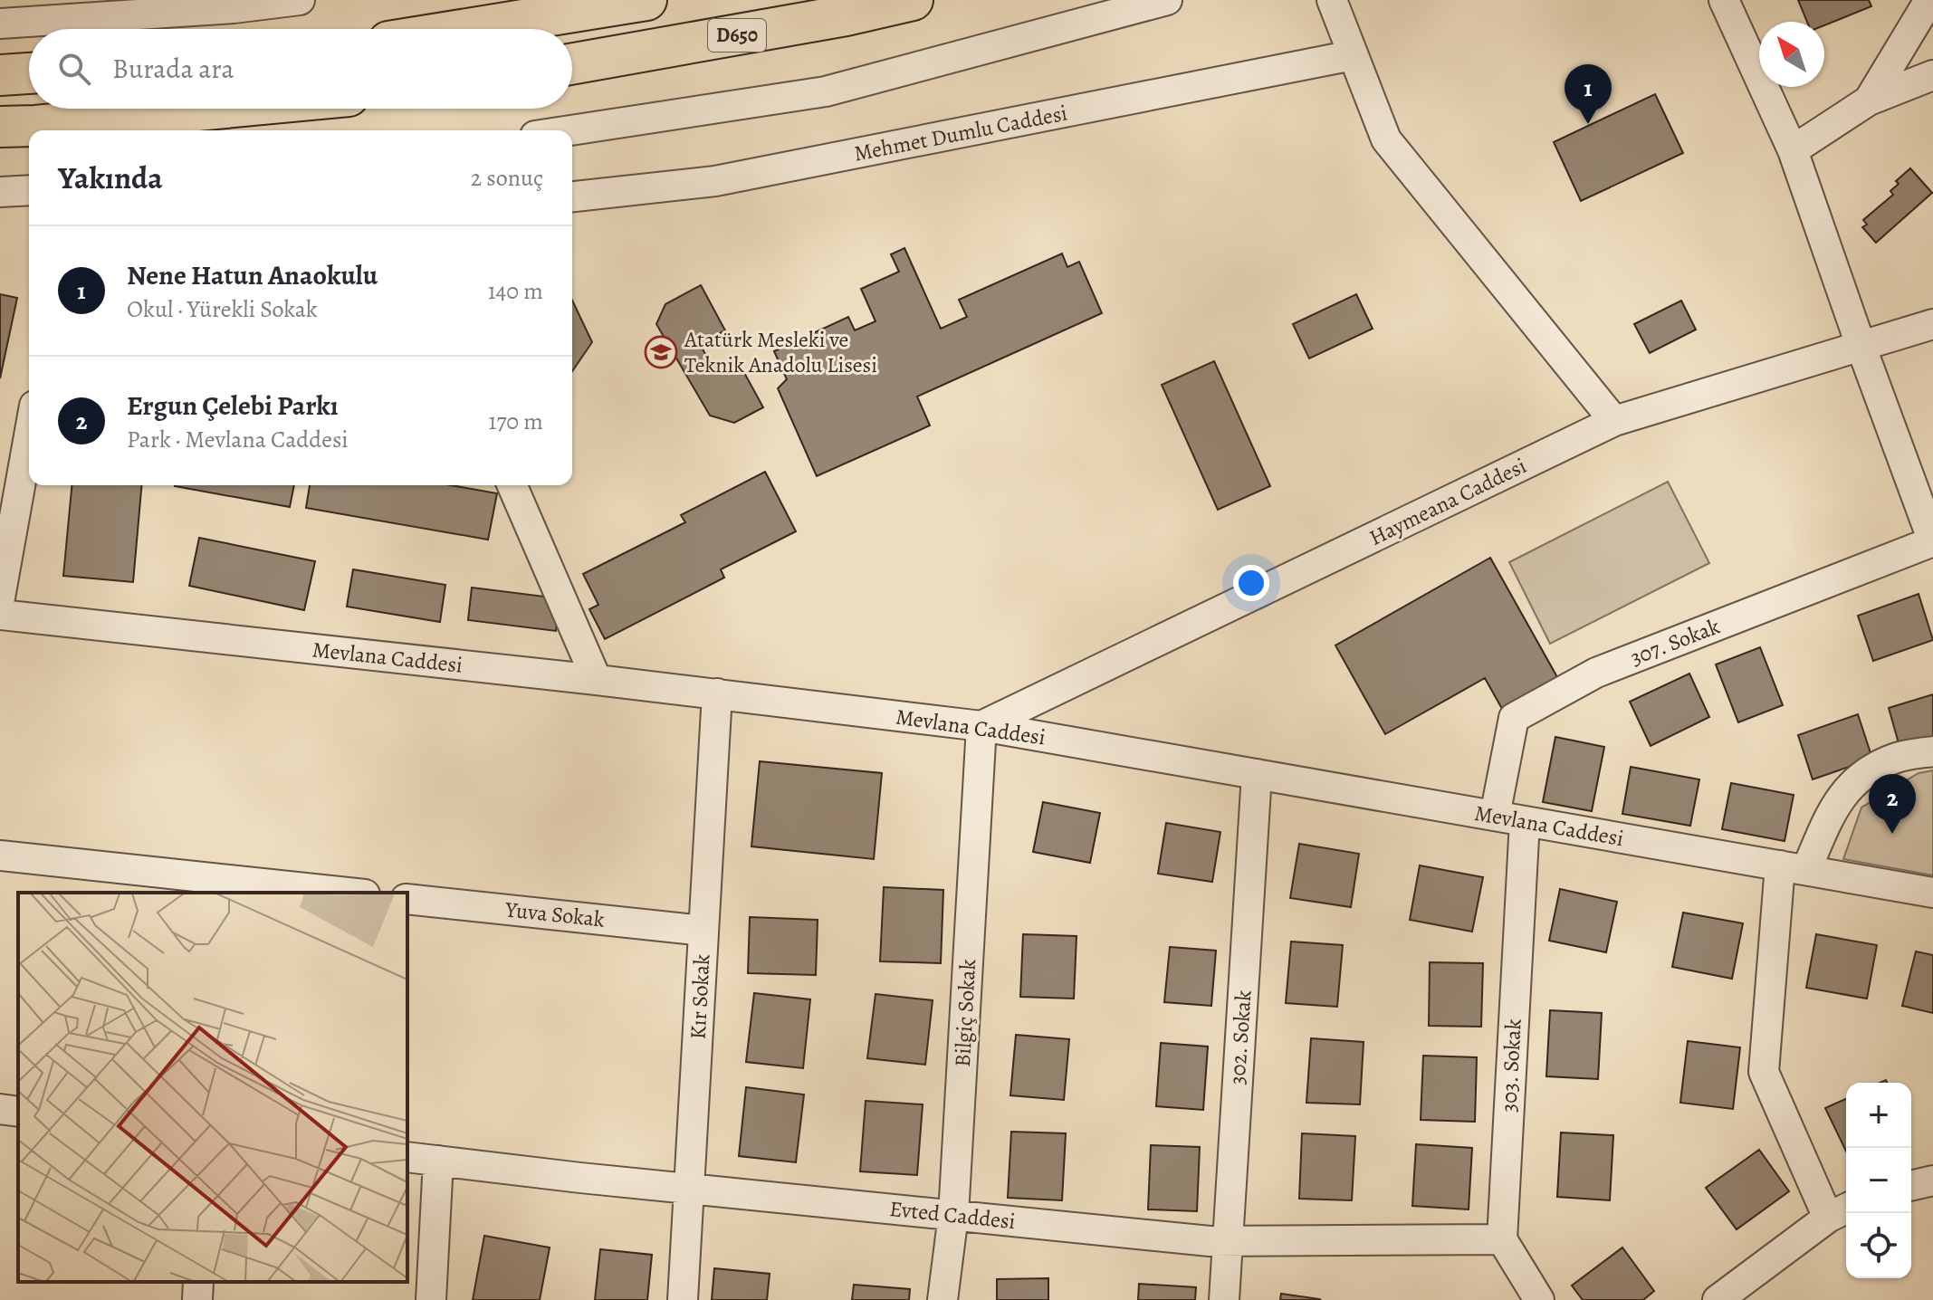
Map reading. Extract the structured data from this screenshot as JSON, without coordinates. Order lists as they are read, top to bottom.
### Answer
{
  "streets": {
    "highway": ["D650"],
    "street": [
      "Mehmet Dumlu Caddesi",
      "Haymeana Caddesi",
      "307. Sokak",
      "Mevlana Caddesi",
      "Yuva Sokak",
      "Kır Sokak",
      "Bilgiç Sokak",
      "302. Sokak",
      "303. Sokak",
      "Evted Caddesi"
    ]
  },
  "crossings": [
    ["Haymeana Caddesi", "Mevlana Caddesi"],
    ["Haymeana Caddesi", "Bilgiç Sokak"],
    ["307. Sokak", "Mevlana Caddesi"],
    ["Mevlana Caddesi", "Kır Sokak"],
    ["Mevlana Caddesi", "Bilgiç Sokak"],
    ["Mevlana Caddesi", "302. Sokak"],
    ["Mevlana Caddesi", "303. Sokak"],
    ["Yuva Sokak", "Kır Sokak"],
    ["Kır Sokak", "Evted Caddesi"],
    ["Bilgiç Sokak", "Evted Caddesi"],
    ["302. Sokak", "Evted Caddesi"],
    ["303. Sokak", "Evted Caddesi"]
  ],
  "places": {
    "school or university": ["Atatürk Mesleki ve Teknik Anadolu Lisesi"]
  },
  "north": "top left",
  "page": {
    "search": "Burada ara",
    "pins": ["1", "2"],
    "heading": ["Yakında", "2 sonuç"],
    "list": [
      {
        "mark": "1",
        "name": "Nene Hatun Anaokulu",
        "note": "Okul · Yürekli Sokak",
        "value": "140 m"
      },
      {
        "mark": "2",
        "name": "Ergun Çelebi Parkı",
        "note": "Park · Mevlana Caddesi",
        "value": "170 m"
      }
    ],
    "map_buttons": ["+", "−"]
  }
}
